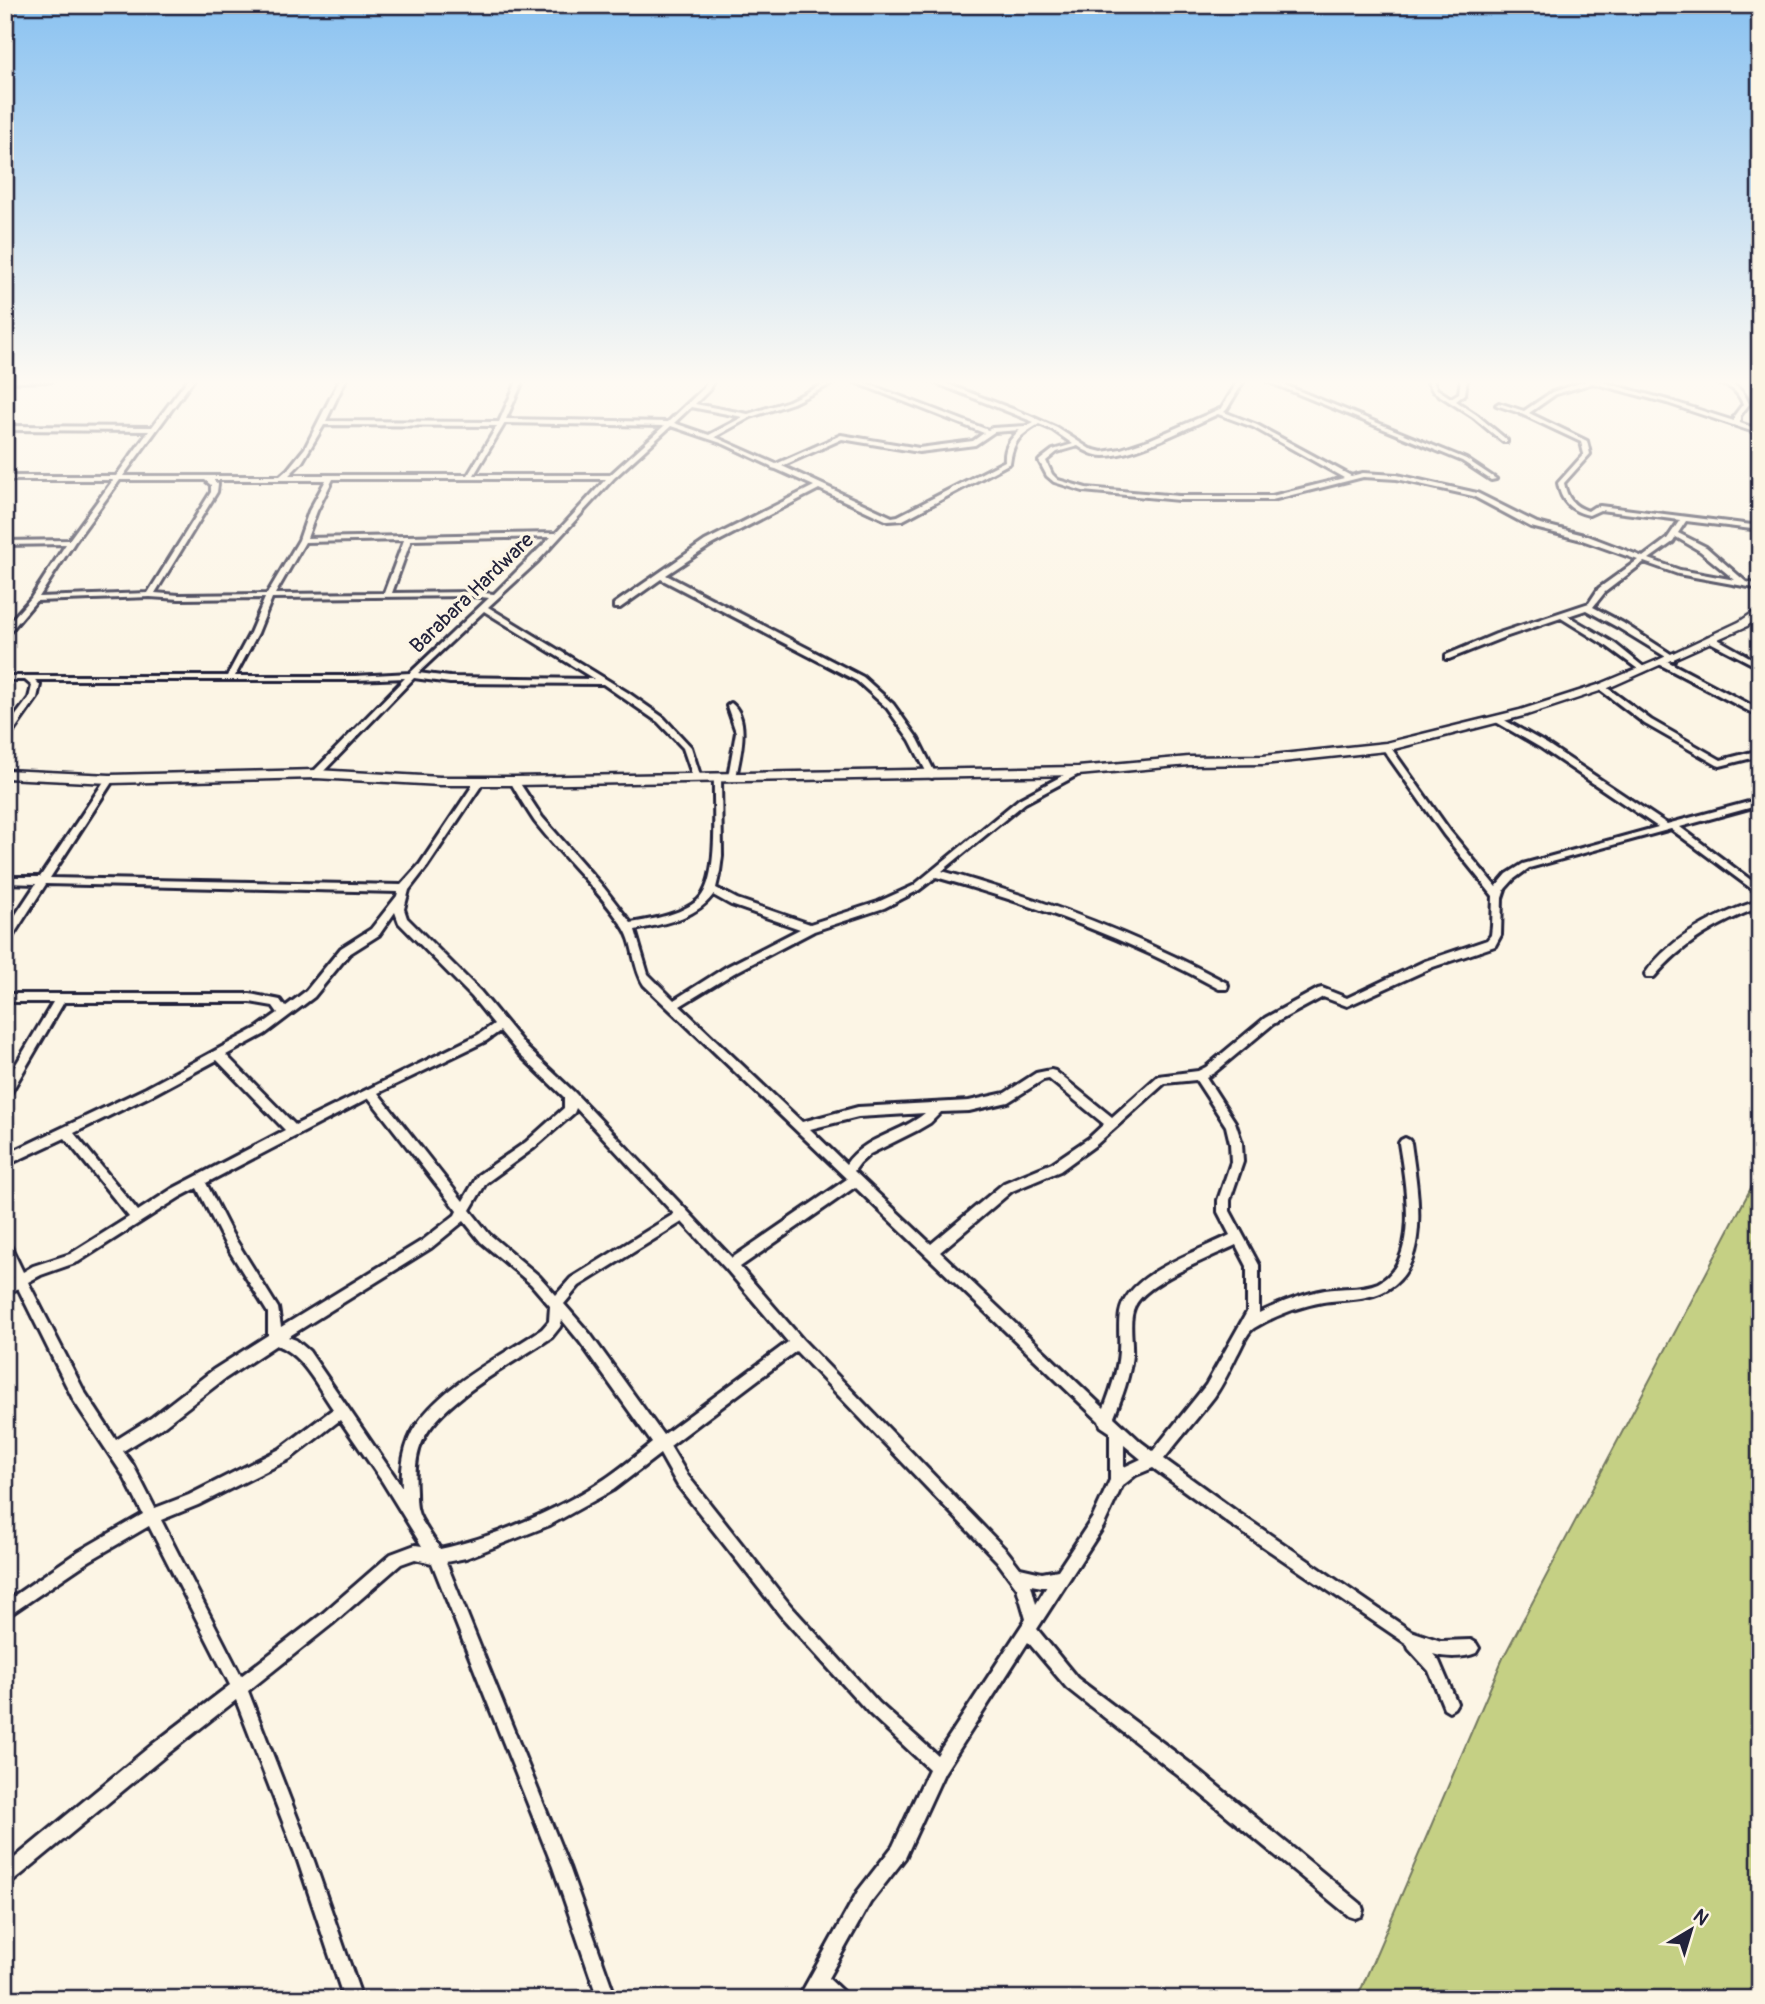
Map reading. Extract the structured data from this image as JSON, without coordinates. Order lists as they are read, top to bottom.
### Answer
{
  "streets": {
    "street": ["Barabara Hardware"]
  },
  "north": "top right"
}
